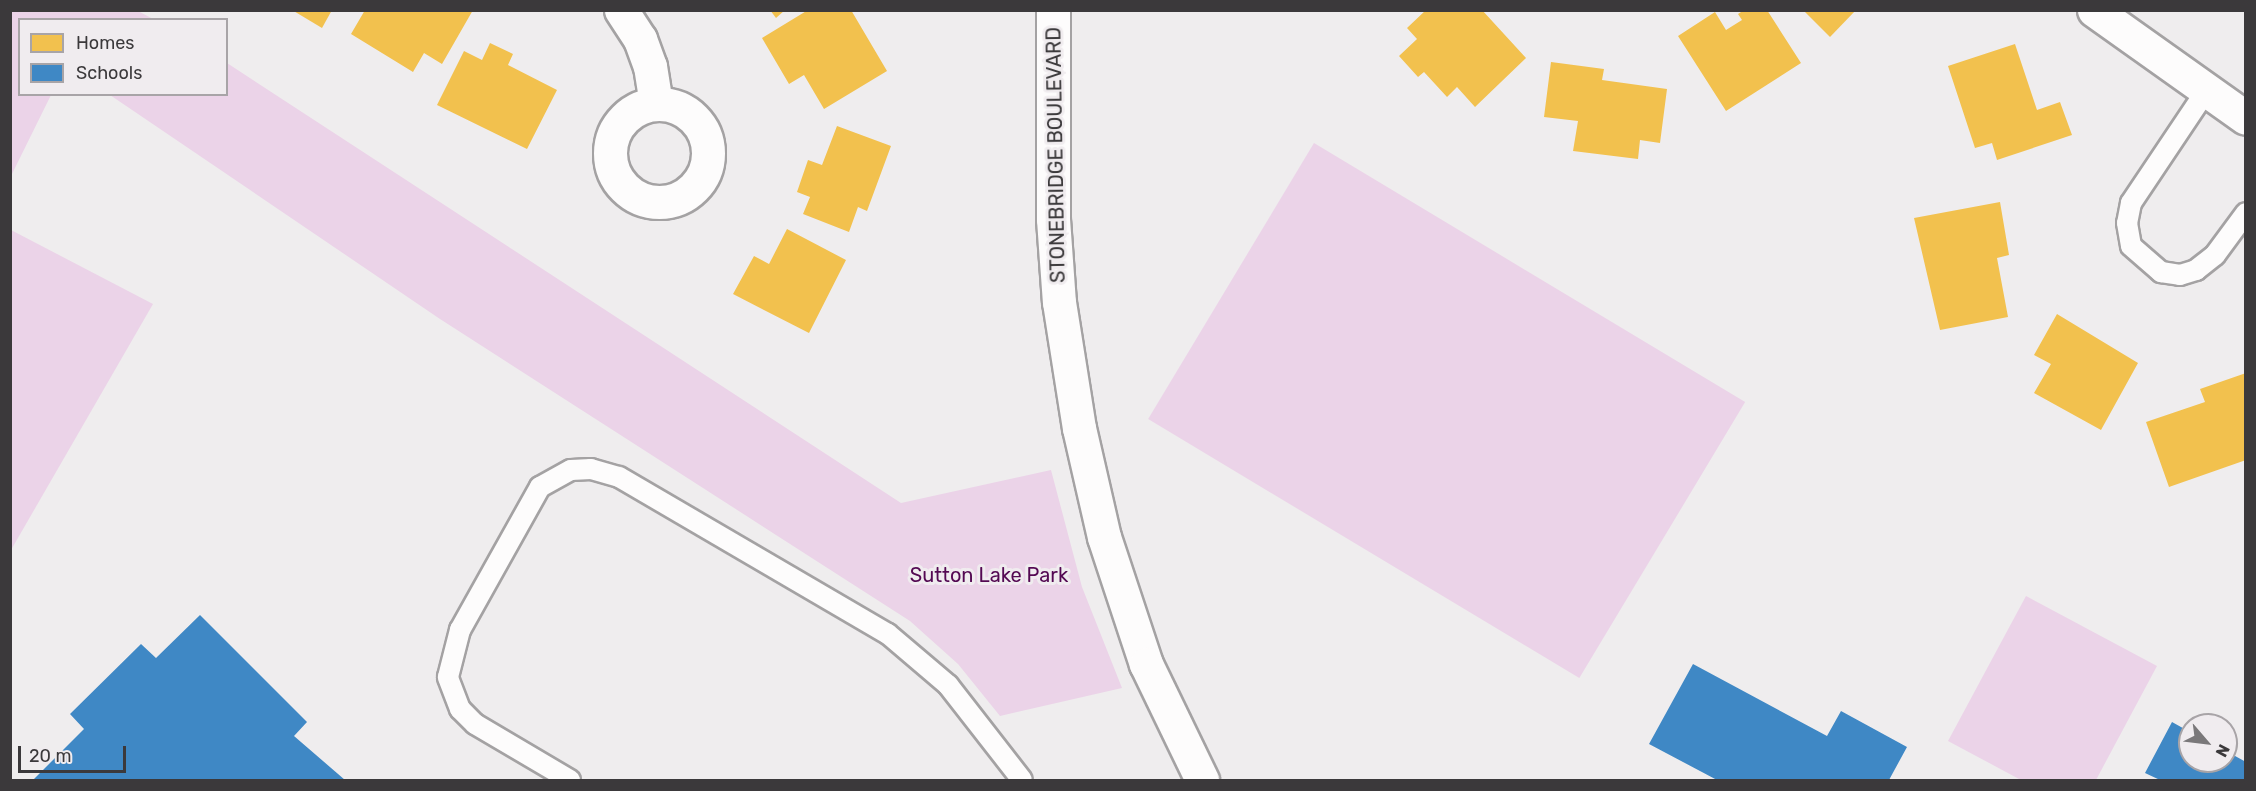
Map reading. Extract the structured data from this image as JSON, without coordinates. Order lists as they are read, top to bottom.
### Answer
{
  "streets": {
    "street": ["STONEBRIDGE BOULEVARD"]
  },
  "parks": ["Sutton Lake Park"],
  "legend": ["Homes", "Schools"],
  "scale_bar": "20 m",
  "north": "bottom right"
}
